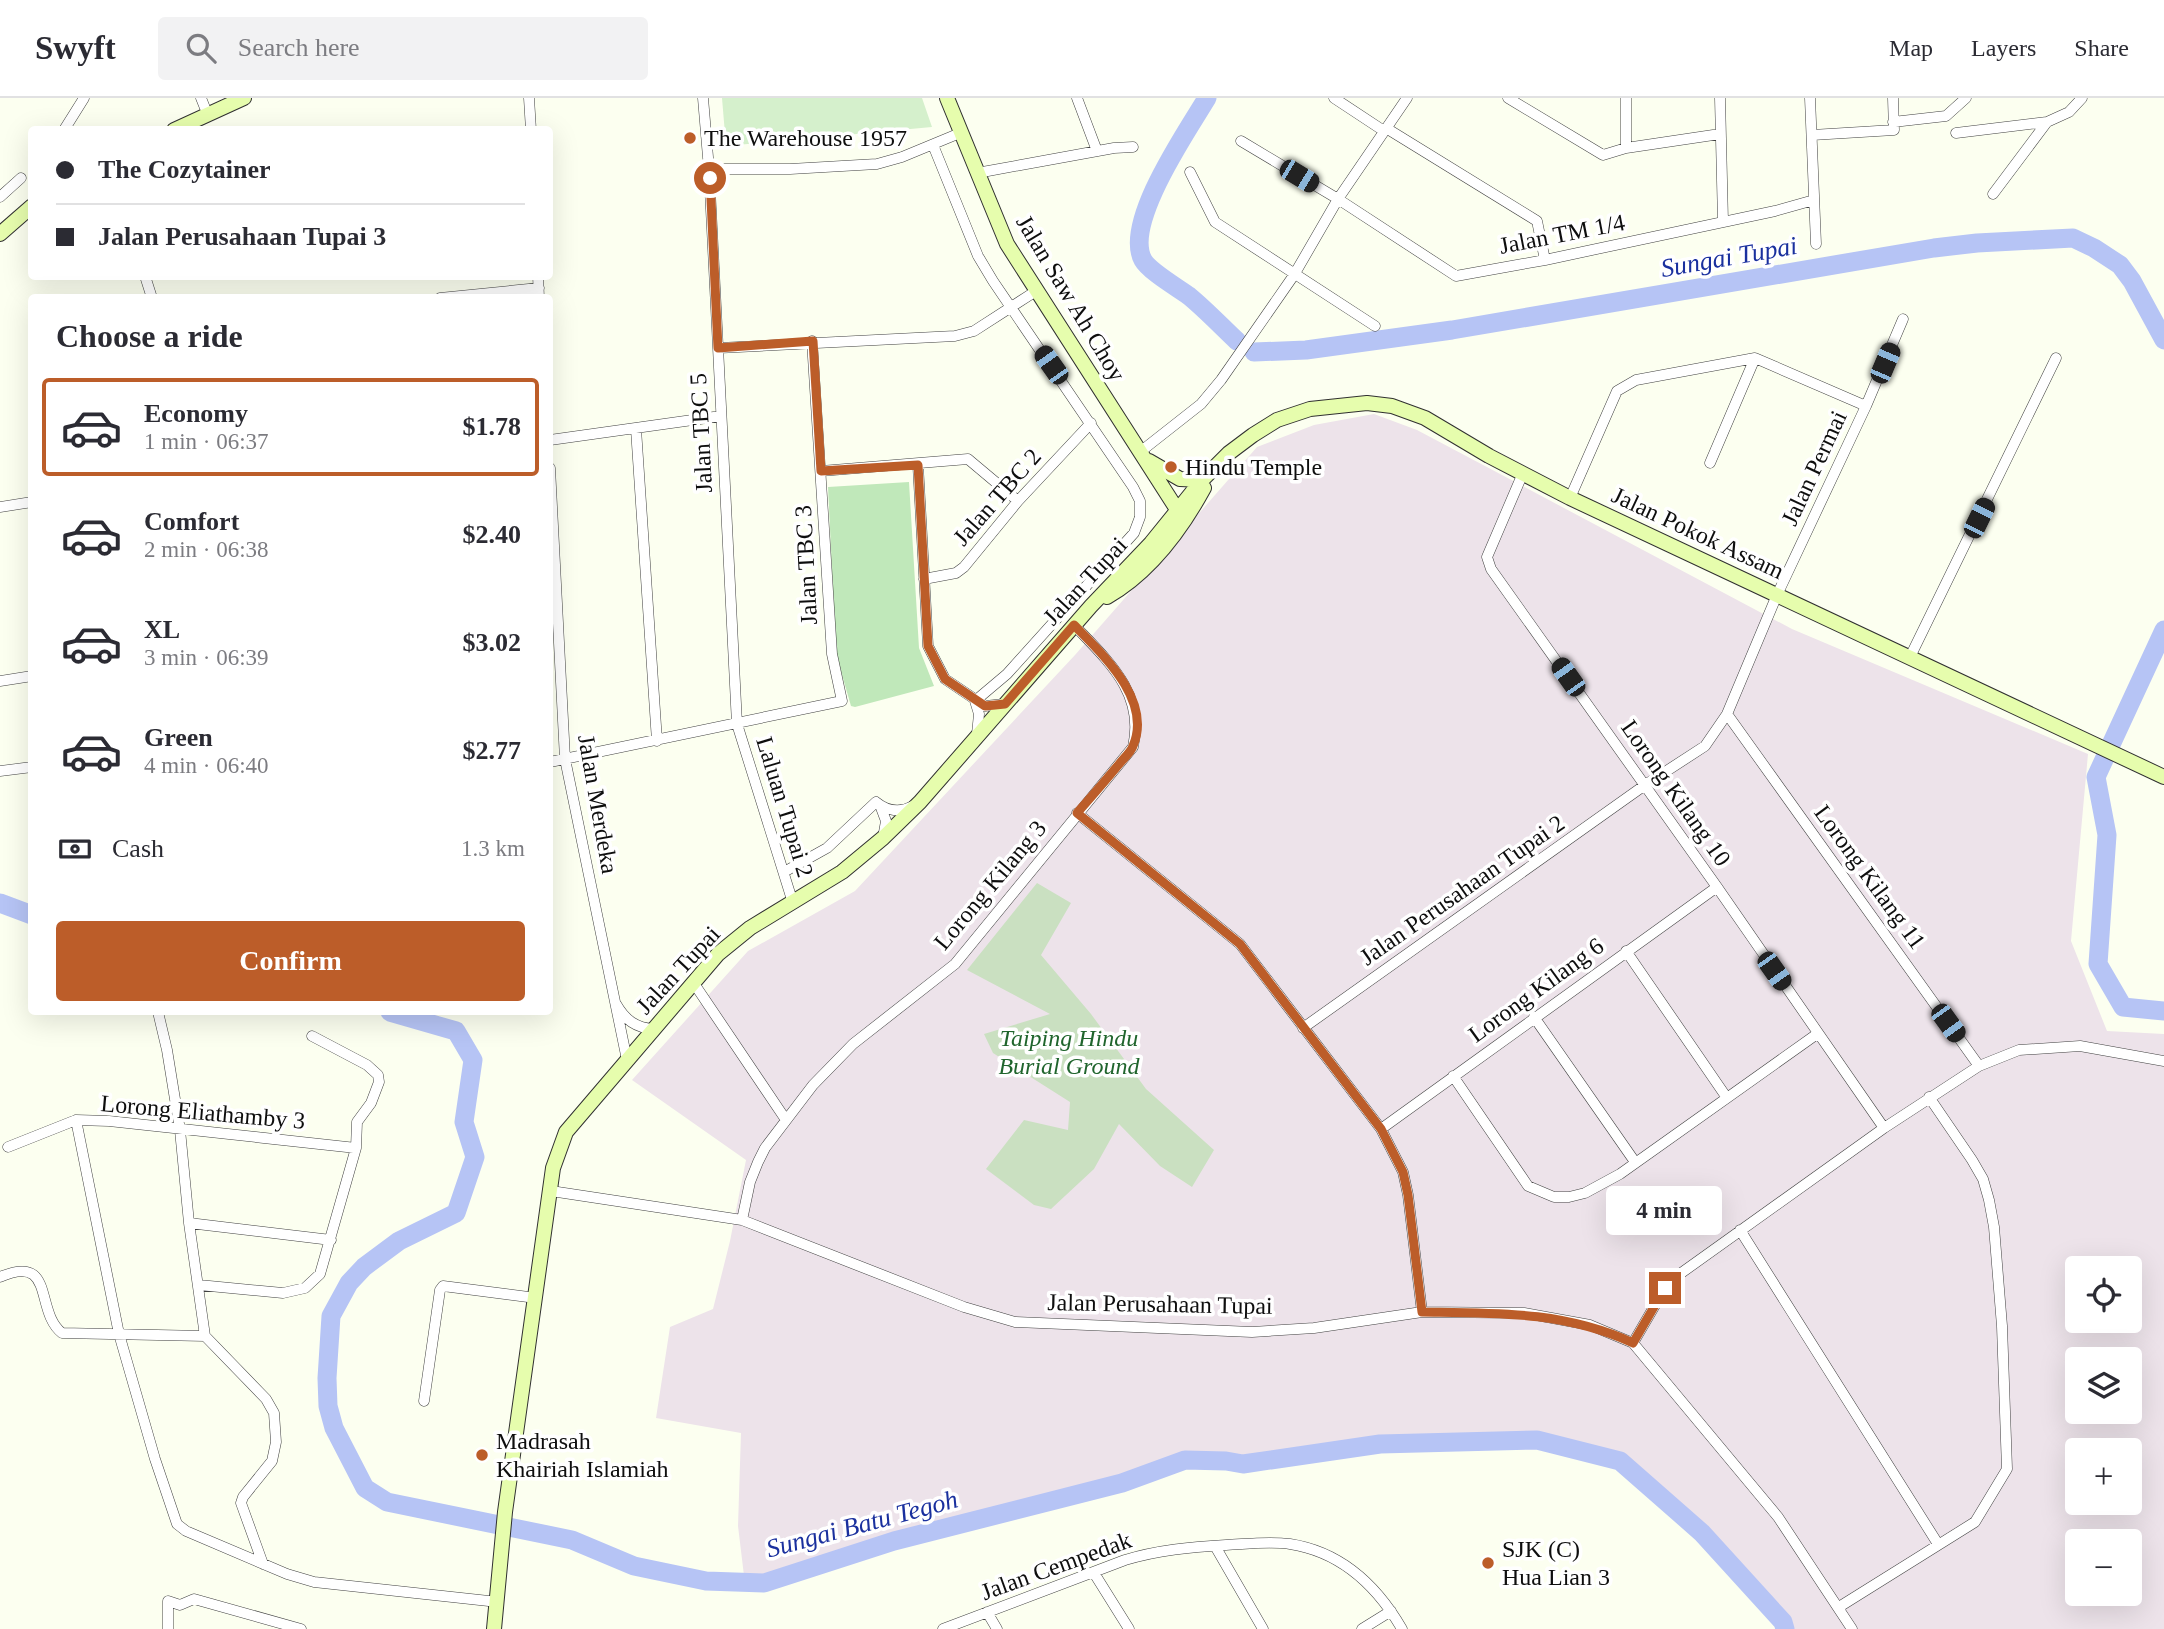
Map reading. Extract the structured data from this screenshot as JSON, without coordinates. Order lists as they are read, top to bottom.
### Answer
{
  "streets": {
    "street": [
      "Jalan TM 1/4",
      "Jalan Saw Ah Choy",
      "Jalan TBC 5",
      "Jalan Permai",
      "Jalan TBC 2",
      "Jalan Pokok Assam",
      "Jalan TBC 3",
      "Jalan Tupai",
      "Lorong Kilang 10",
      "Jalan Merdeka",
      "Laluan Tupai 2",
      "Lorong Kilang 11",
      "Lorong Kilang 3",
      "Jalan Perusahaan Tupai 2",
      "Lorong Kilang 6",
      "Lorong Eliathamby 3",
      "Jalan Perusahaan Tupai",
      "Jalan Cempedak"
    ]
  },
  "crossings": [
    ["Jalan Saw Ah Choy", "Jalan Tupai"],
    ["Jalan TBC 5", "Jalan TBC 3"],
    ["Jalan TBC 5", "Laluan Tupai 2"],
    ["Jalan Permai", "Jalan Pokok Assam"],
    ["Jalan Permai", "Lorong Kilang 11"],
    ["Jalan Permai", "Jalan Perusahaan Tupai 2"],
    ["Jalan Pokok Assam", "Jalan Tupai"],
    ["Jalan Pokok Assam", "Lorong Kilang 10"],
    ["Jalan TBC 3", "Laluan Tupai 2"],
    ["Jalan Tupai", "Jalan Merdeka"],
    ["Jalan Tupai", "Laluan Tupai 2"],
    ["Jalan Tupai", "Lorong Kilang 3"],
    ["Jalan Tupai", "Jalan Perusahaan Tupai"],
    ["Lorong Kilang 10", "Jalan Perusahaan Tupai 2"],
    ["Lorong Kilang 10", "Lorong Kilang 6"],
    ["Lorong Kilang 11", "Jalan Perusahaan Tupai 2"],
    ["Lorong Kilang 3", "Jalan Perusahaan Tupai"]
  ],
  "water": ["Sungai Tupai", "Sungai Batu Tegoh"],
  "parks": ["Taiping Hindu Burial Ground"],
  "places": [
    "The Warehouse 1957",
    "Hindu Temple",
    "Madrasah Khairiah Islamiah",
    "SJK (C) Hua Lian 3"
  ],
  "page": {
    "header": "Swyft",
    "search": "Search here",
    "nav": ["Map", "Layers", "Share"],
    "banner": ["The Cozytainer", "Jalan Perusahaan Tupai 3"],
    "heading": "Choose a ride",
    "list": [
      {
        "name": "Economy",
        "note": "1 min · 06:37",
        "value": "$1.78"
      },
      {
        "name": "Comfort",
        "note": "2 min · 06:38",
        "value": "$2.40"
      },
      {
        "name": "XL",
        "note": "3 min · 06:39",
        "value": "$3.02"
      },
      {
        "name": "Green",
        "note": "4 min · 06:40",
        "value": "$2.77"
      }
    ],
    "pay": ["Cash", "1.3 km"],
    "buttons": "Confirm",
    "bubble": "4 min",
    "map_buttons": ["+", "−"]
  }
}
